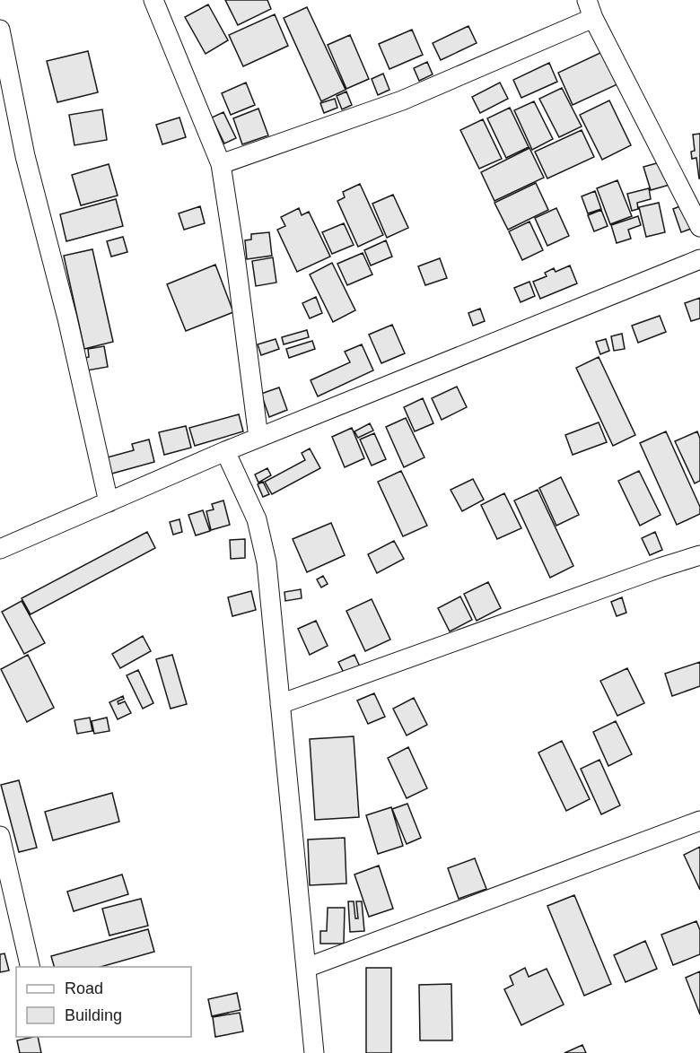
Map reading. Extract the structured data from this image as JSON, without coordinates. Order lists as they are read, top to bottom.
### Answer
{
  "legend": ["Road", "Building"]
}
